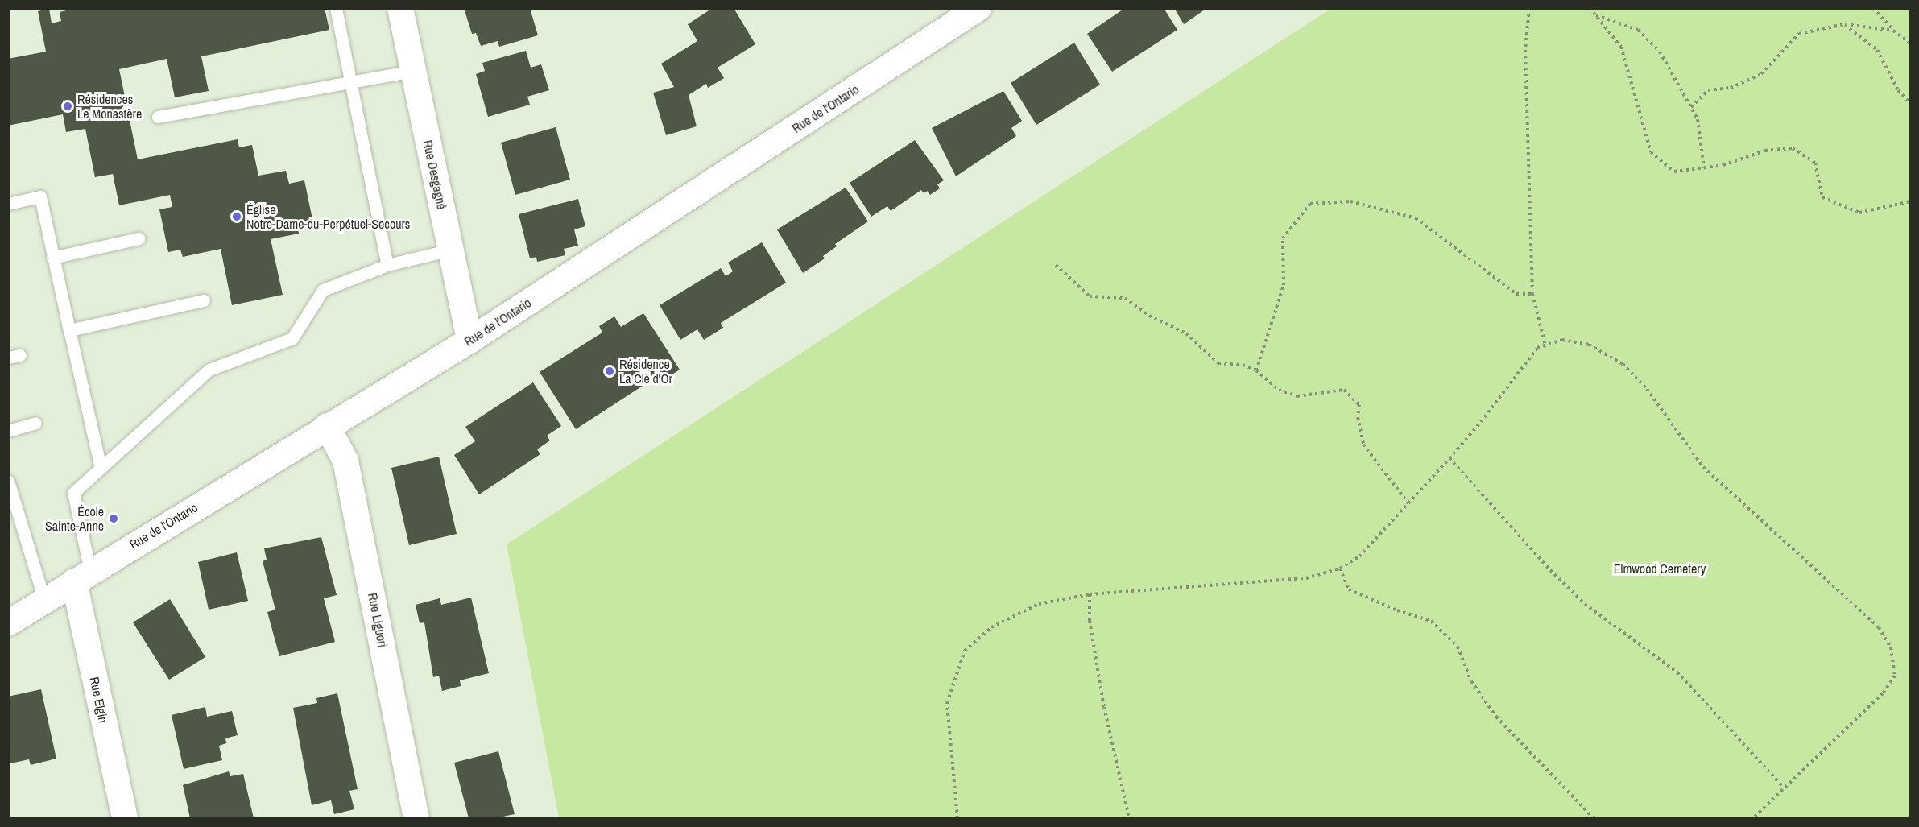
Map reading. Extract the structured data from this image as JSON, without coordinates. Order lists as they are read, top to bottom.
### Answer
{
  "streets": {
    "street": [
      "Rue de l'Ontario",
      "Rue Desgagné",
      "Rue Liguori",
      "Rue Elgin"
    ]
  },
  "crossings": [
    ["Rue de l'Ontario", "Rue Desgagné"],
    ["Rue de l'Ontario", "Rue Liguori"],
    ["Rue de l'Ontario", "Rue Elgin"]
  ],
  "parks": ["Elmwood Cemetery"],
  "places": [
    "Résidences Le Monastère",
    "Église Notre-Dame-du-Perpétuel-Secours",
    "Résidence La Clé d'Or",
    "École Sainte-Anne"
  ]
}
